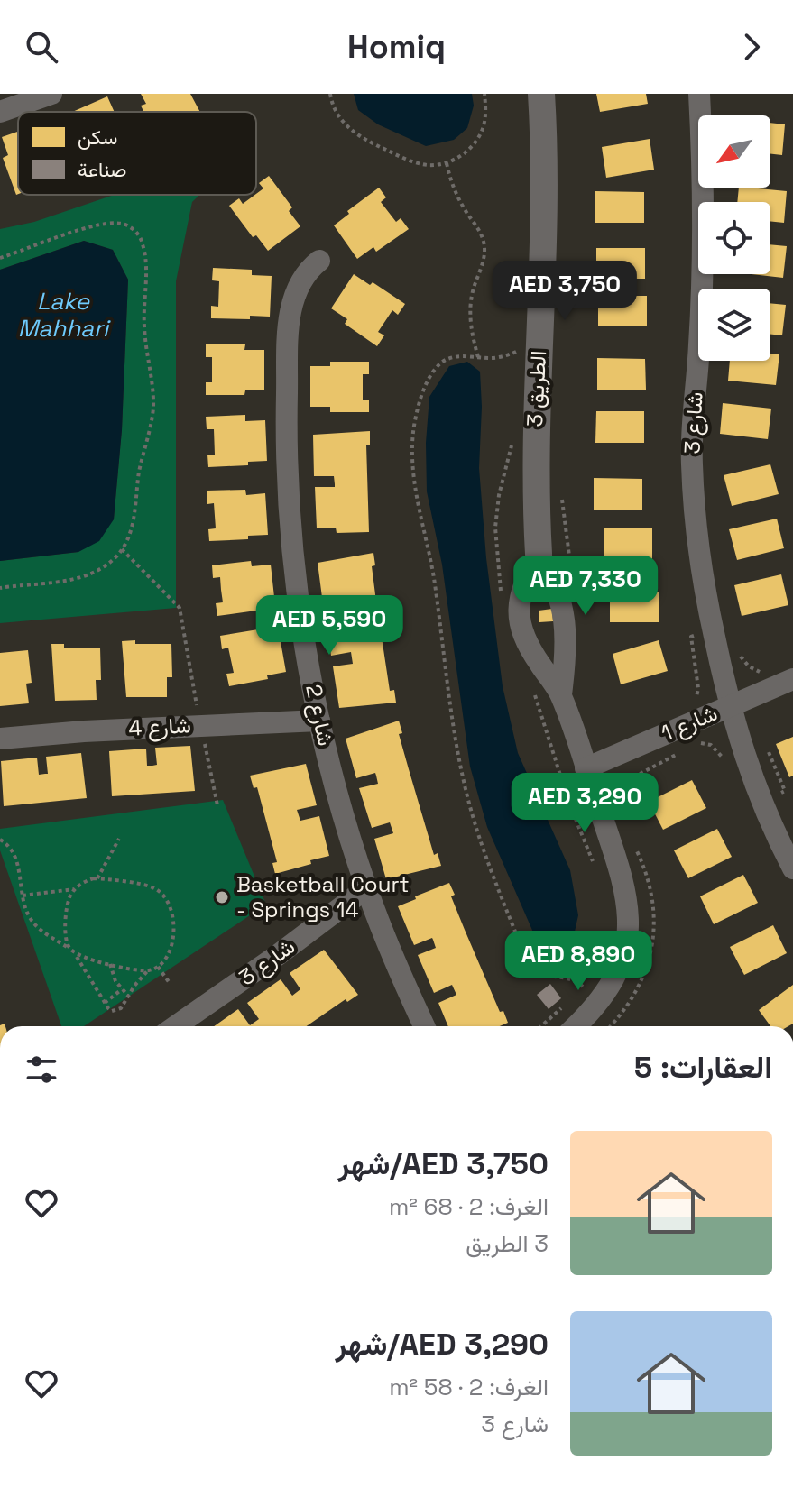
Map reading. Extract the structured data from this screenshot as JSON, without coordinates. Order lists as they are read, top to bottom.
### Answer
{
  "streets": {
    "street": [
      "3 الطريق",
      "شارع 3",
      "شارع 2",
      "شارع 1",
      "شارع 4"
    ]
  },
  "crossings": [
    ["شارع 3", "شارع 2"],
    ["شارع 3", "شارع 1"],
    ["شارع 2", "شارع 4"]
  ],
  "water": ["Lake Mahhari"],
  "places": ["Basketball Court - Springs 14"],
  "legend": ["سكن", "صناعة"],
  "north": "bottom left",
  "page": {
    "header": "Homiq",
    "price": [
      "AED 3,750",
      "AED 7,330",
      "AED 5,590",
      "AED 3,290",
      "AED 8,890"
    ],
    "heading": "العقارات: 5",
    "list": [
      {
        "name": "AED 3,750/شهر",
        "note": "الغرف: 2 · 68 m² · 3 الطريق"
      },
      {
        "name": "AED 3,290/شهر",
        "note": "الغرف: 2 · 58 m² · شارع 3"
      }
    ]
  }
}
